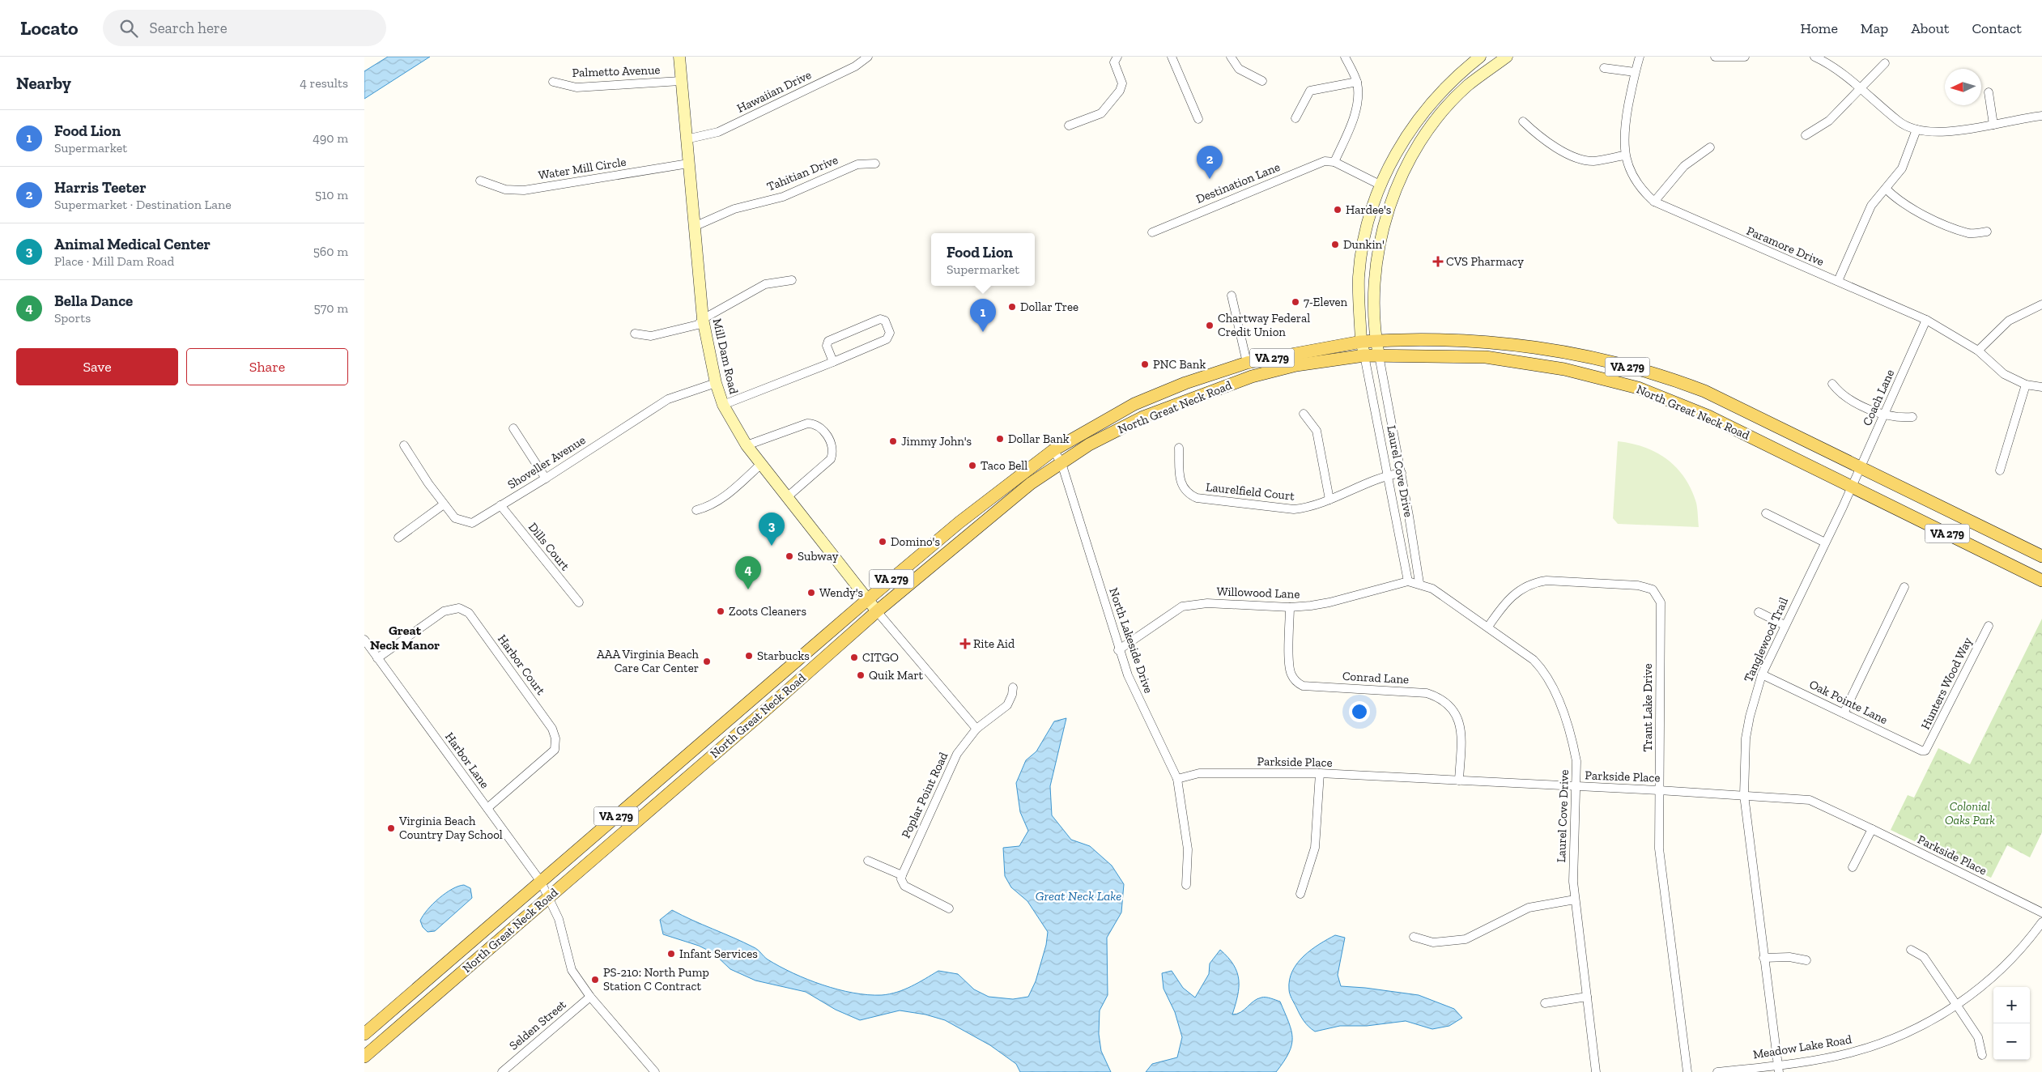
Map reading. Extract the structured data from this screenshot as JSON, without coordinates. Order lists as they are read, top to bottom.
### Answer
{
  "streets": {
    "main road": ["Mill Dam Road", "VA 279", "North Great Neck Road"],
    "street": [
      "Palmetto Avenue",
      "Hawaiian Drive",
      "Water Mill Circle",
      "Tahitian Drive",
      "Destination Lane",
      "Paramore Drive",
      "Coach Lane",
      "Shoveller Avenue",
      "Laurel Cove Drive",
      "Laurelfield Court",
      "Dills Court",
      "Willowood Lane",
      "Tanglewood Trail",
      "North Lakeside Drive",
      "Harbor Court",
      "Conrad Lane",
      "Hunters Wood Way",
      "Oak Pointe Lane",
      "Trant Lake Drive",
      "Harbor Lane",
      "Parkside Place",
      "Poplar Point Road",
      "Selden Street",
      "Meadow Lake Road"
    ]
  },
  "crossings": [
    ["Palmetto Avenue", "Mill Dam Road"],
    ["Hawaiian Drive", "Mill Dam Road"],
    ["Water Mill Circle", "Mill Dam Road"],
    ["Tahitian Drive", "Mill Dam Road"],
    ["Paramore Drive", "Coach Lane"],
    ["Mill Dam Road", "North Great Neck Road"],
    ["Mill Dam Road", "Shoveller Avenue"],
    ["Coach Lane", "North Great Neck Road"],
    ["Coach Lane", "Tanglewood Trail"],
    ["North Great Neck Road", "Laurel Cove Drive"],
    ["North Great Neck Road", "Tanglewood Trail"],
    ["North Great Neck Road", "North Lakeside Drive"],
    ["North Great Neck Road", "Harbor Lane"],
    ["Shoveller Avenue", "Dills Court"],
    ["Laurel Cove Drive", "Laurelfield Court"],
    ["Laurel Cove Drive", "Willowood Lane"],
    ["Laurel Cove Drive", "Trant Lake Drive"],
    ["Laurel Cove Drive", "Parkside Place"],
    ["Willowood Lane", "North Lakeside Drive"],
    ["Willowood Lane", "Conrad Lane"],
    ["Tanglewood Trail", "Oak Pointe Lane"],
    ["Tanglewood Trail", "Parkside Place"],
    ["Tanglewood Trail", "Meadow Lake Road"],
    ["North Lakeside Drive", "Parkside Place"],
    ["Harbor Court", "Harbor Lane"],
    ["Conrad Lane", "Parkside Place"],
    ["Hunters Wood Way", "Oak Pointe Lane"],
    ["Trant Lake Drive", "Parkside Place"],
    ["Harbor Lane", "Selden Street"]
  ],
  "districts": ["Great Neck Manor"],
  "water": ["Great Neck Lake"],
  "parks": ["Colonial Oaks Park"],
  "places": {
    "other": [
      "Hardee's",
      "Dunkin'",
      "7-Eleven",
      "Dollar Tree",
      "Chartway Federal Credit Union",
      "PNC Bank",
      "Dollar Bank",
      "Jimmy John's",
      "Taco Bell",
      "Domino's",
      "Subway",
      "Wendy's",
      "Zoots Cleaners",
      "Starbucks",
      "CITGO",
      "AAA Virginia Beach Care Car Center",
      "Quik Mart",
      "Virginia Beach Country Day School",
      "Infant Services",
      "PS-210: North Pump Station C Contract"
    ],
    "health": ["CVS Pharmacy", "Rite Aid"]
  },
  "north": "left",
  "page": {
    "header": "Locato",
    "search": "Search here",
    "nav": [
      "Home",
      "Map",
      "About",
      "Contact"
    ],
    "heading": ["Nearby", "4 results"],
    "list": [
      {
        "mark": "1",
        "name": "Food Lion",
        "note": "Supermarket",
        "value": "490 m"
      },
      {
        "mark": "2",
        "name": "Harris Teeter",
        "note": "Supermarket · Destination Lane",
        "value": "510 m"
      },
      {
        "mark": "3",
        "name": "Animal Medical Center",
        "note": "Place · Mill Dam Road",
        "value": "560 m"
      },
      {
        "mark": "4",
        "name": "Bella Dance",
        "note": "Sports",
        "value": "570 m"
      }
    ],
    "pins": [
      "2",
      "1",
      "3",
      "4"
    ],
    "popup": ["Food Lion", "Supermarket"],
    "buttons": ["Save", "Share"],
    "map_buttons": ["+", "−"]
  }
}
